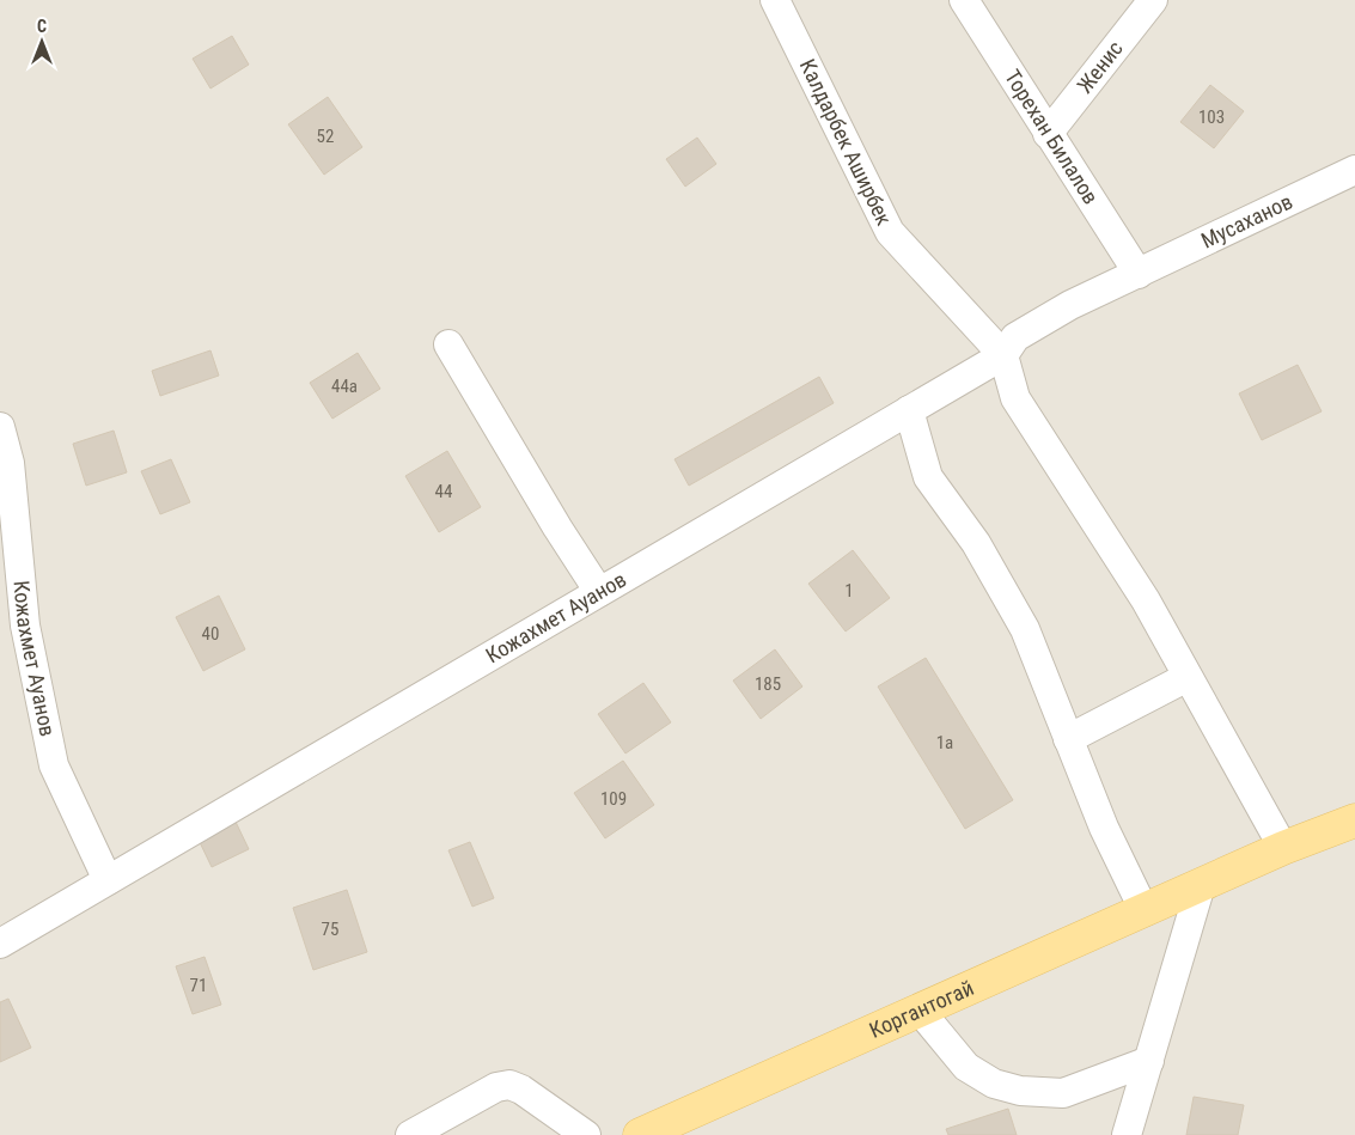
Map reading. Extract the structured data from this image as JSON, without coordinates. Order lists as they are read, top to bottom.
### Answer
{
  "streets": {
    "main road": ["Коргантогай"],
    "street": [
      "Женис",
      "Торехан Билалов",
      "Калдарбек Аширбек",
      "Мусаханов",
      "Кожахмет Ауанов"
    ]
  },
  "crossings": [
    ["Женис", "Торехан Билалов"],
    ["Торехан Билалов", "Мусаханов"],
    ["Калдарбек Аширбек", "Мусаханов"],
    ["Калдарбек Аширбек", "Кожахмет Ауанов"],
    ["Мусаханов", "Кожахмет Ауанов"]
  ],
  "house_numbers": [
    "103",
    "52",
    "44а",
    "44",
    "1",
    "40",
    "185",
    "1а",
    "109",
    "75",
    "71"
  ],
  "north": "top"
}
